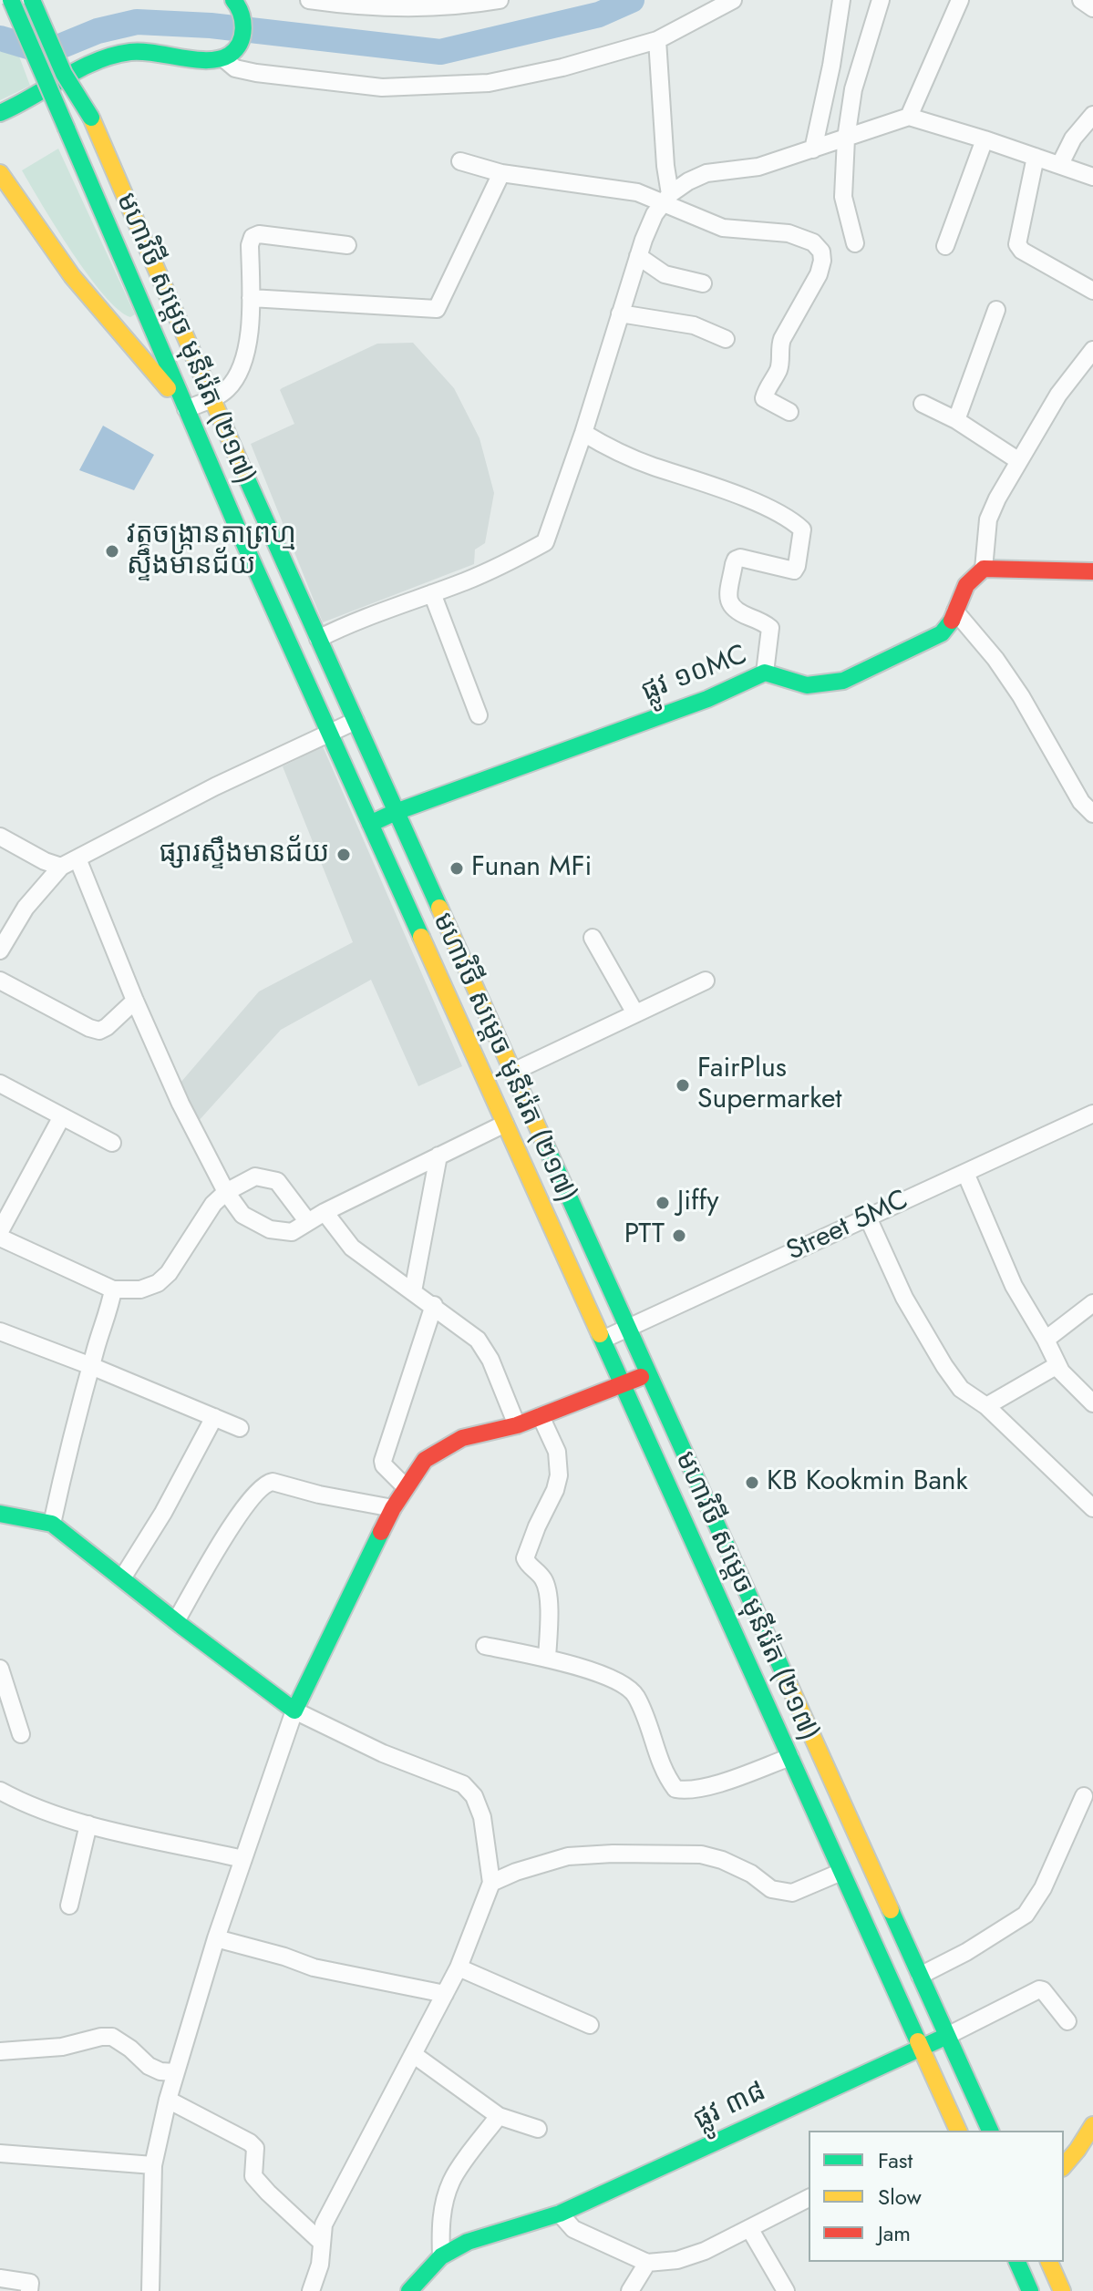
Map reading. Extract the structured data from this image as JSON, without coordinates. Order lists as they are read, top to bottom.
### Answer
{
  "streets": {
    "main road": ["មហាវិថី សម្តេច មុនីរ៉េត (២១៧)", "ផ្លូវ ១០MC", "ផ្លូវ ៣៨"],
    "street": ["Street 5MC"]
  },
  "crossings": [
    ["មហាវិថី សម្តេច មុនីរ៉េត (២១៧)", "ផ្លូវ ១០MC"],
    ["មហាវិថី សម្តេច មុនីរ៉េត (២១៧)", "Street 5MC"],
    ["មហាវិថី សម្តេច មុនីរ៉េត (២១៧)", "ផ្លូវ ៣៨"]
  ],
  "places": [
    "វត្តចង្ក្រានតាព្រហ្ម ស្ទឹងមានជ័យ",
    "ផ្សារស្ទឹងមានជ័យ",
    "Funan MFi",
    "FairPlus Supermarket",
    "Jiffy",
    "PTT",
    "KB Kookmin Bank"
  ],
  "legend": ["Fast", "Slow", "Jam"]
}
